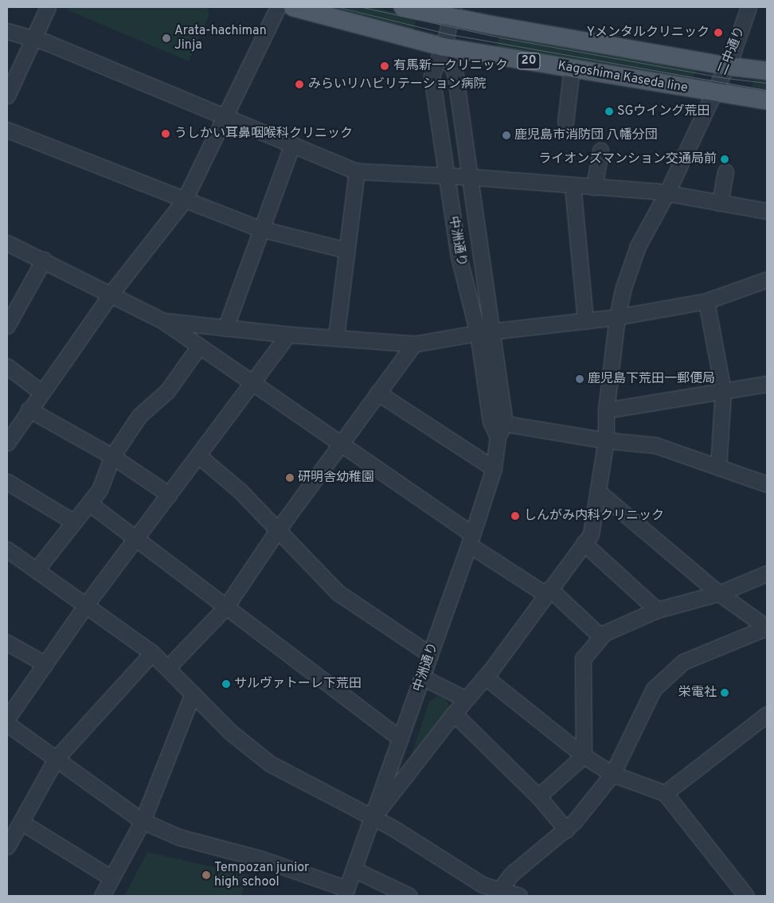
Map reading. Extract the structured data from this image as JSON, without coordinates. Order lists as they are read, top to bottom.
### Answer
{
  "streets": {
    "main road": ["20", "Kagoshima Kaseda line"],
    "street": ["二中通り", "中洲通り"]
  },
  "crossings": [
    ["二中通り", "20"],
    ["二中通り", "Kagoshima Kaseda line"],
    ["二中通り", "中洲通り"],
    ["20", "中洲通り"],
    ["Kagoshima Kaseda line", "中洲通り"]
  ],
  "places": [
    "Yメンタルクリニック",
    "Arata-hachiman Jinja",
    "有馬新一クリニック",
    "みらいリハビリテーション病院",
    "SGウイング荒田",
    "うしかい耳鼻咽喉科クリニック",
    "鹿児島市消防団 八幡分団",
    "ライオンズマンション交通局前",
    "鹿児島下荒田一郵便局",
    "研明舎幼稚園",
    "しんがみ内科クリニック",
    "サルヴァトーレ下荒田",
    "栄電社",
    "Tempozan junior high school"
  ]
}
